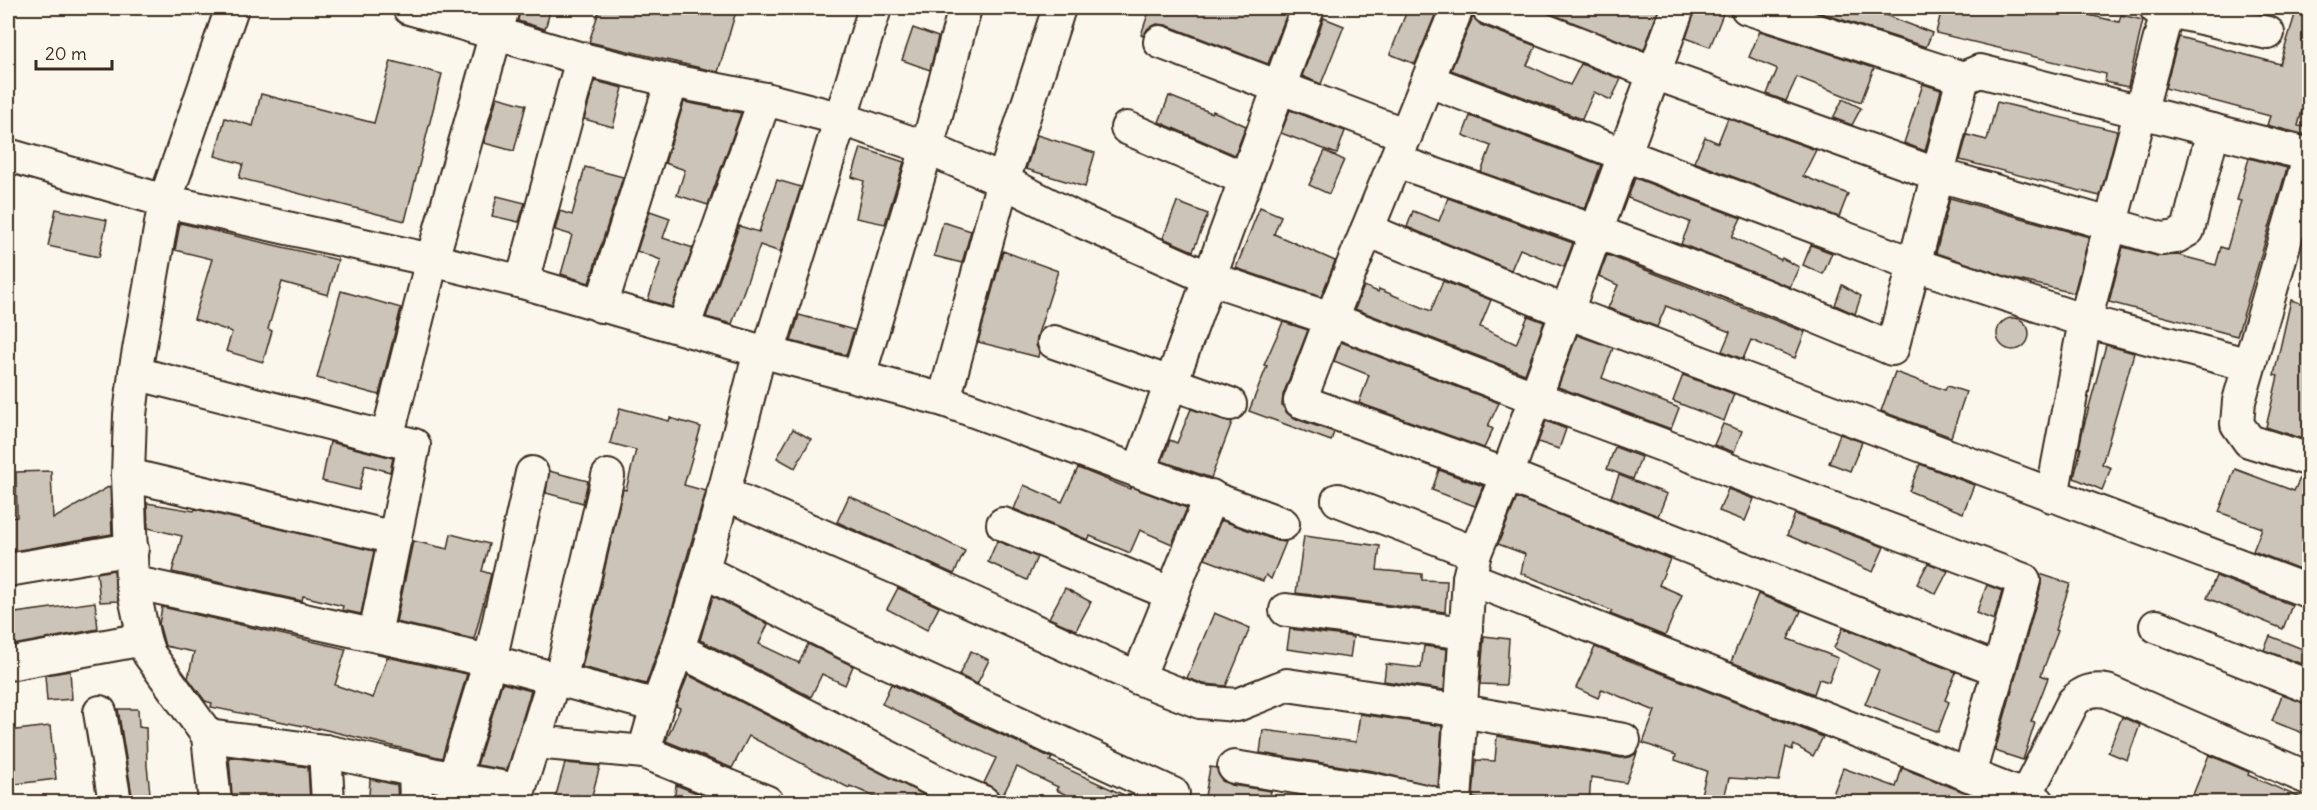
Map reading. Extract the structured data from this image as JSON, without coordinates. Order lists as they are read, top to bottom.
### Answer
{
  "scale_bar": "20 m"
}
